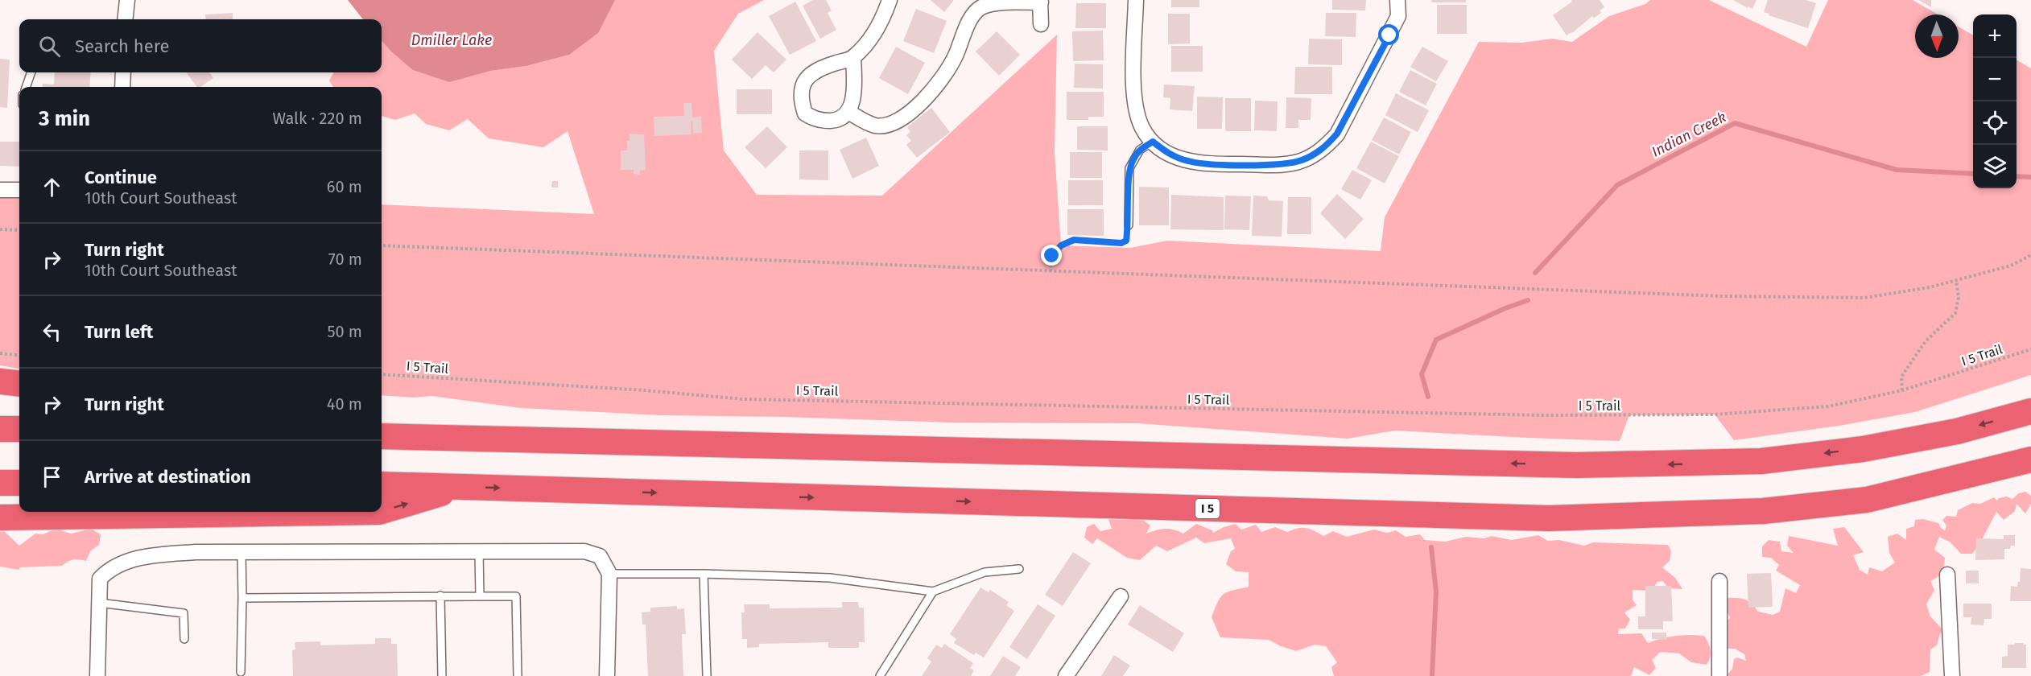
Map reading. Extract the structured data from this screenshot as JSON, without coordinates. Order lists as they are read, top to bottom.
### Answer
{
  "streets": {
    "highway": ["I 5"],
    "path": ["I 5 Trail"]
  },
  "water": ["Dmiller Lake", "Indian Creek"],
  "north": "bottom",
  "page": {
    "map_buttons": ["+", "−"],
    "search": "Search here",
    "heading": ["3 min", "Walk · 220 m"],
    "list": [
      ["Continue", "10th Court Southeast", "60 m"],
      ["Turn right", "10th Court Southeast", "70 m"],
      ["Turn left", "50 m"],
      ["Turn right", "40 m"],
      "Arrive at destination"
    ]
  }
}
